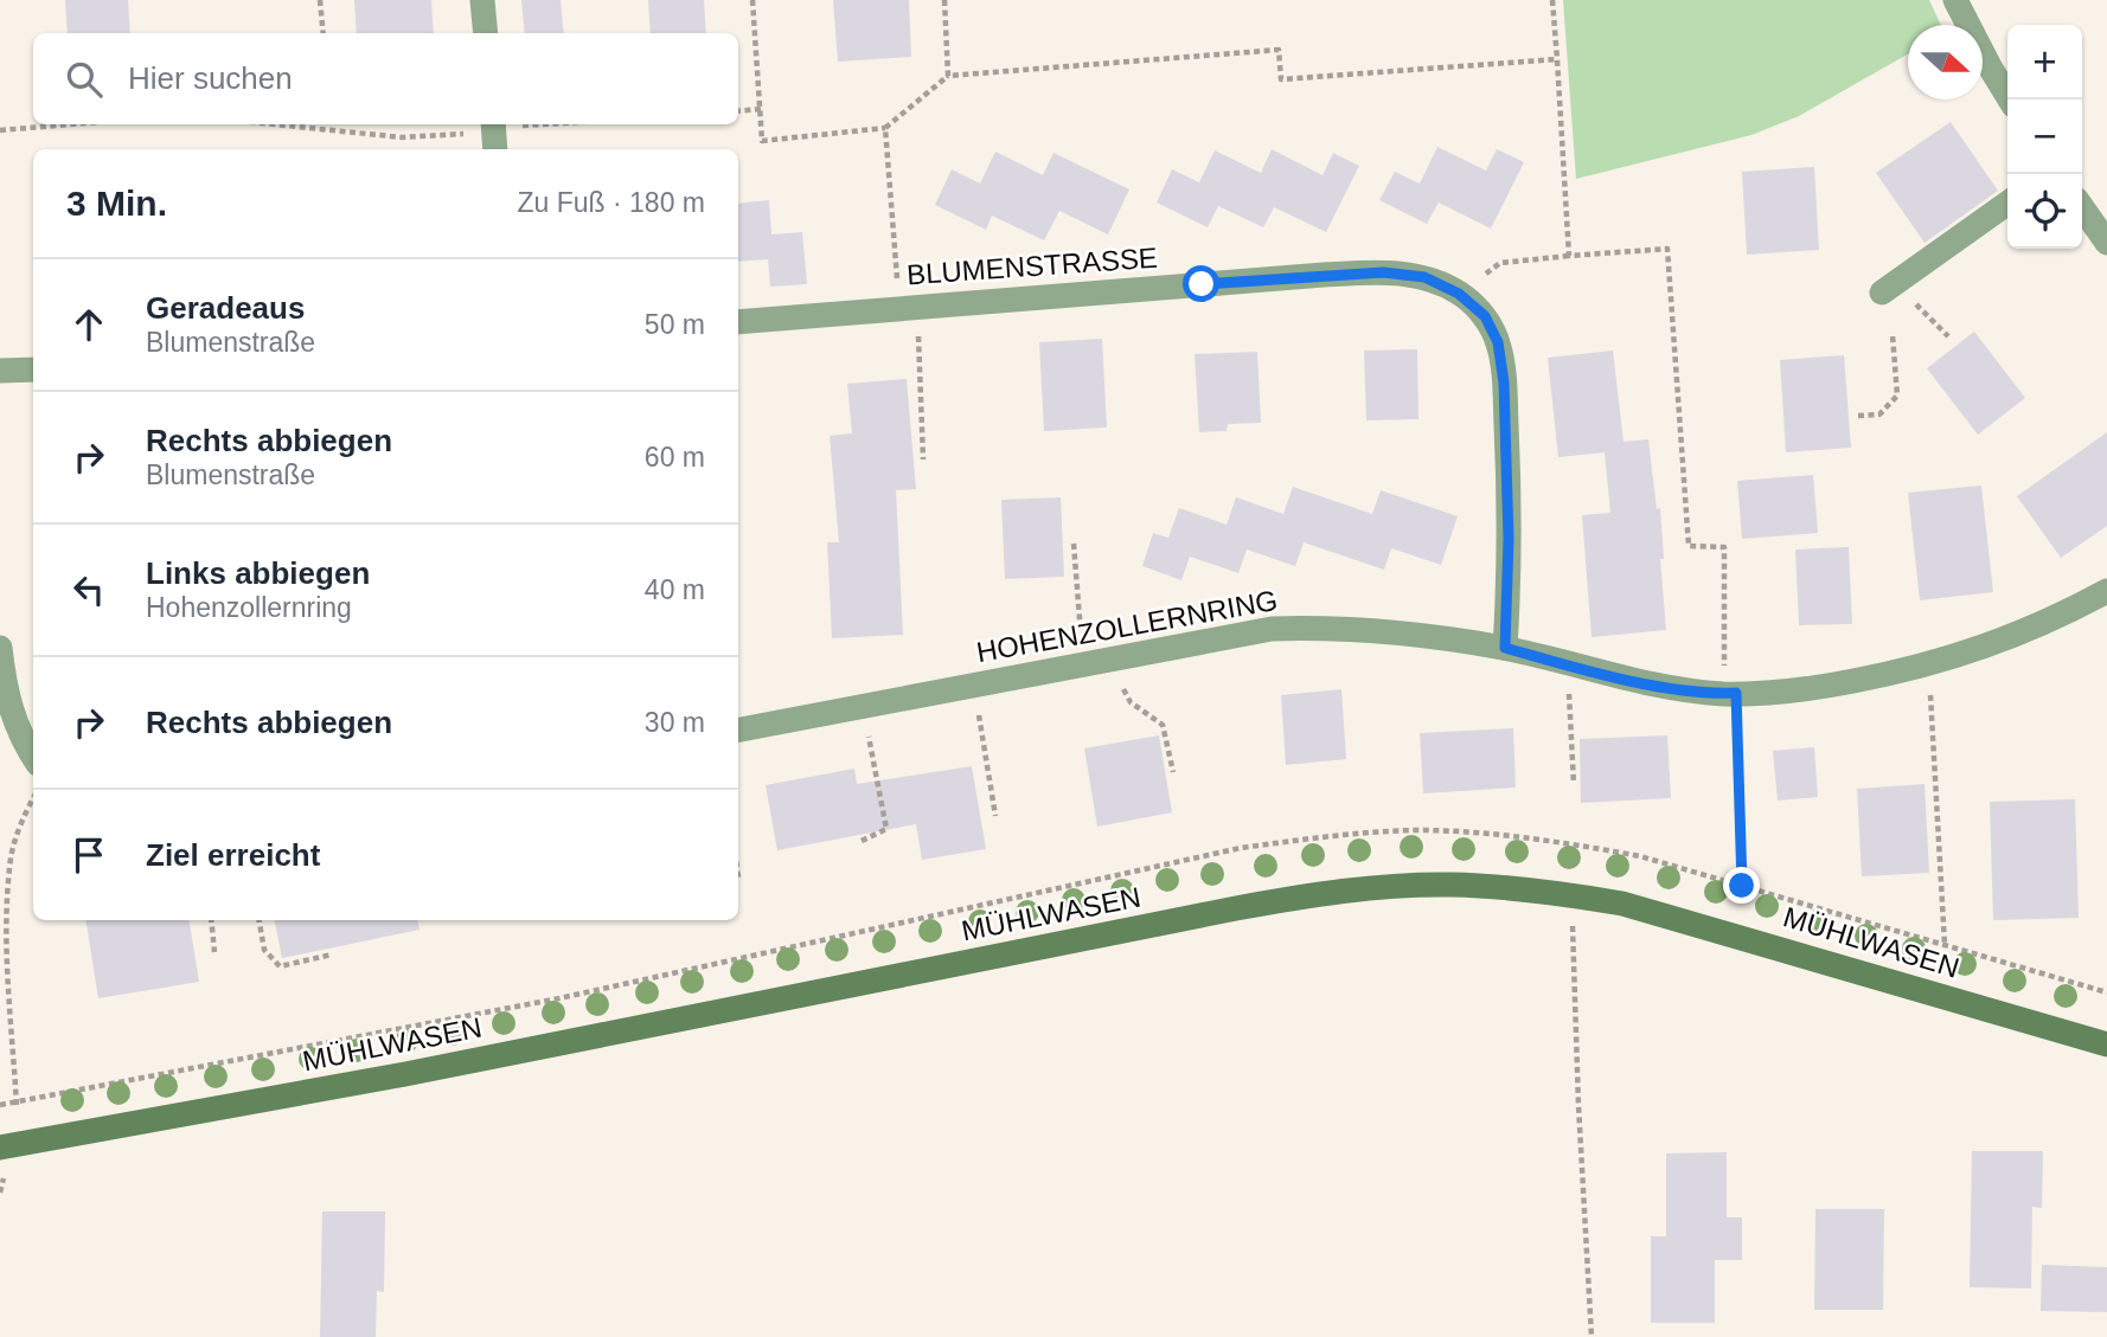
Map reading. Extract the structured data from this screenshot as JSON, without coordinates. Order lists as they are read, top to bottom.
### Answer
{
  "streets": {
    "street": ["BLUMENSTRASSE", "HOHENZOLLERNRING", "MÜHLWASEN"]
  },
  "crossings": [
    ["BLUMENSTRASSE", "HOHENZOLLERNRING"]
  ],
  "north": "right",
  "page": {
    "map_buttons": ["+", "−"],
    "search": "Hier suchen",
    "heading": ["3 Min.", "Zu Fuß · 180 m"],
    "list": [
      ["Geradeaus", "Blumenstraße", "50 m"],
      ["Rechts abbiegen", "Blumenstraße", "60 m"],
      ["Links abbiegen", "Hohenzollernring", "40 m"],
      ["Rechts abbiegen", "30 m"],
      "Ziel erreicht"
    ]
  }
}
